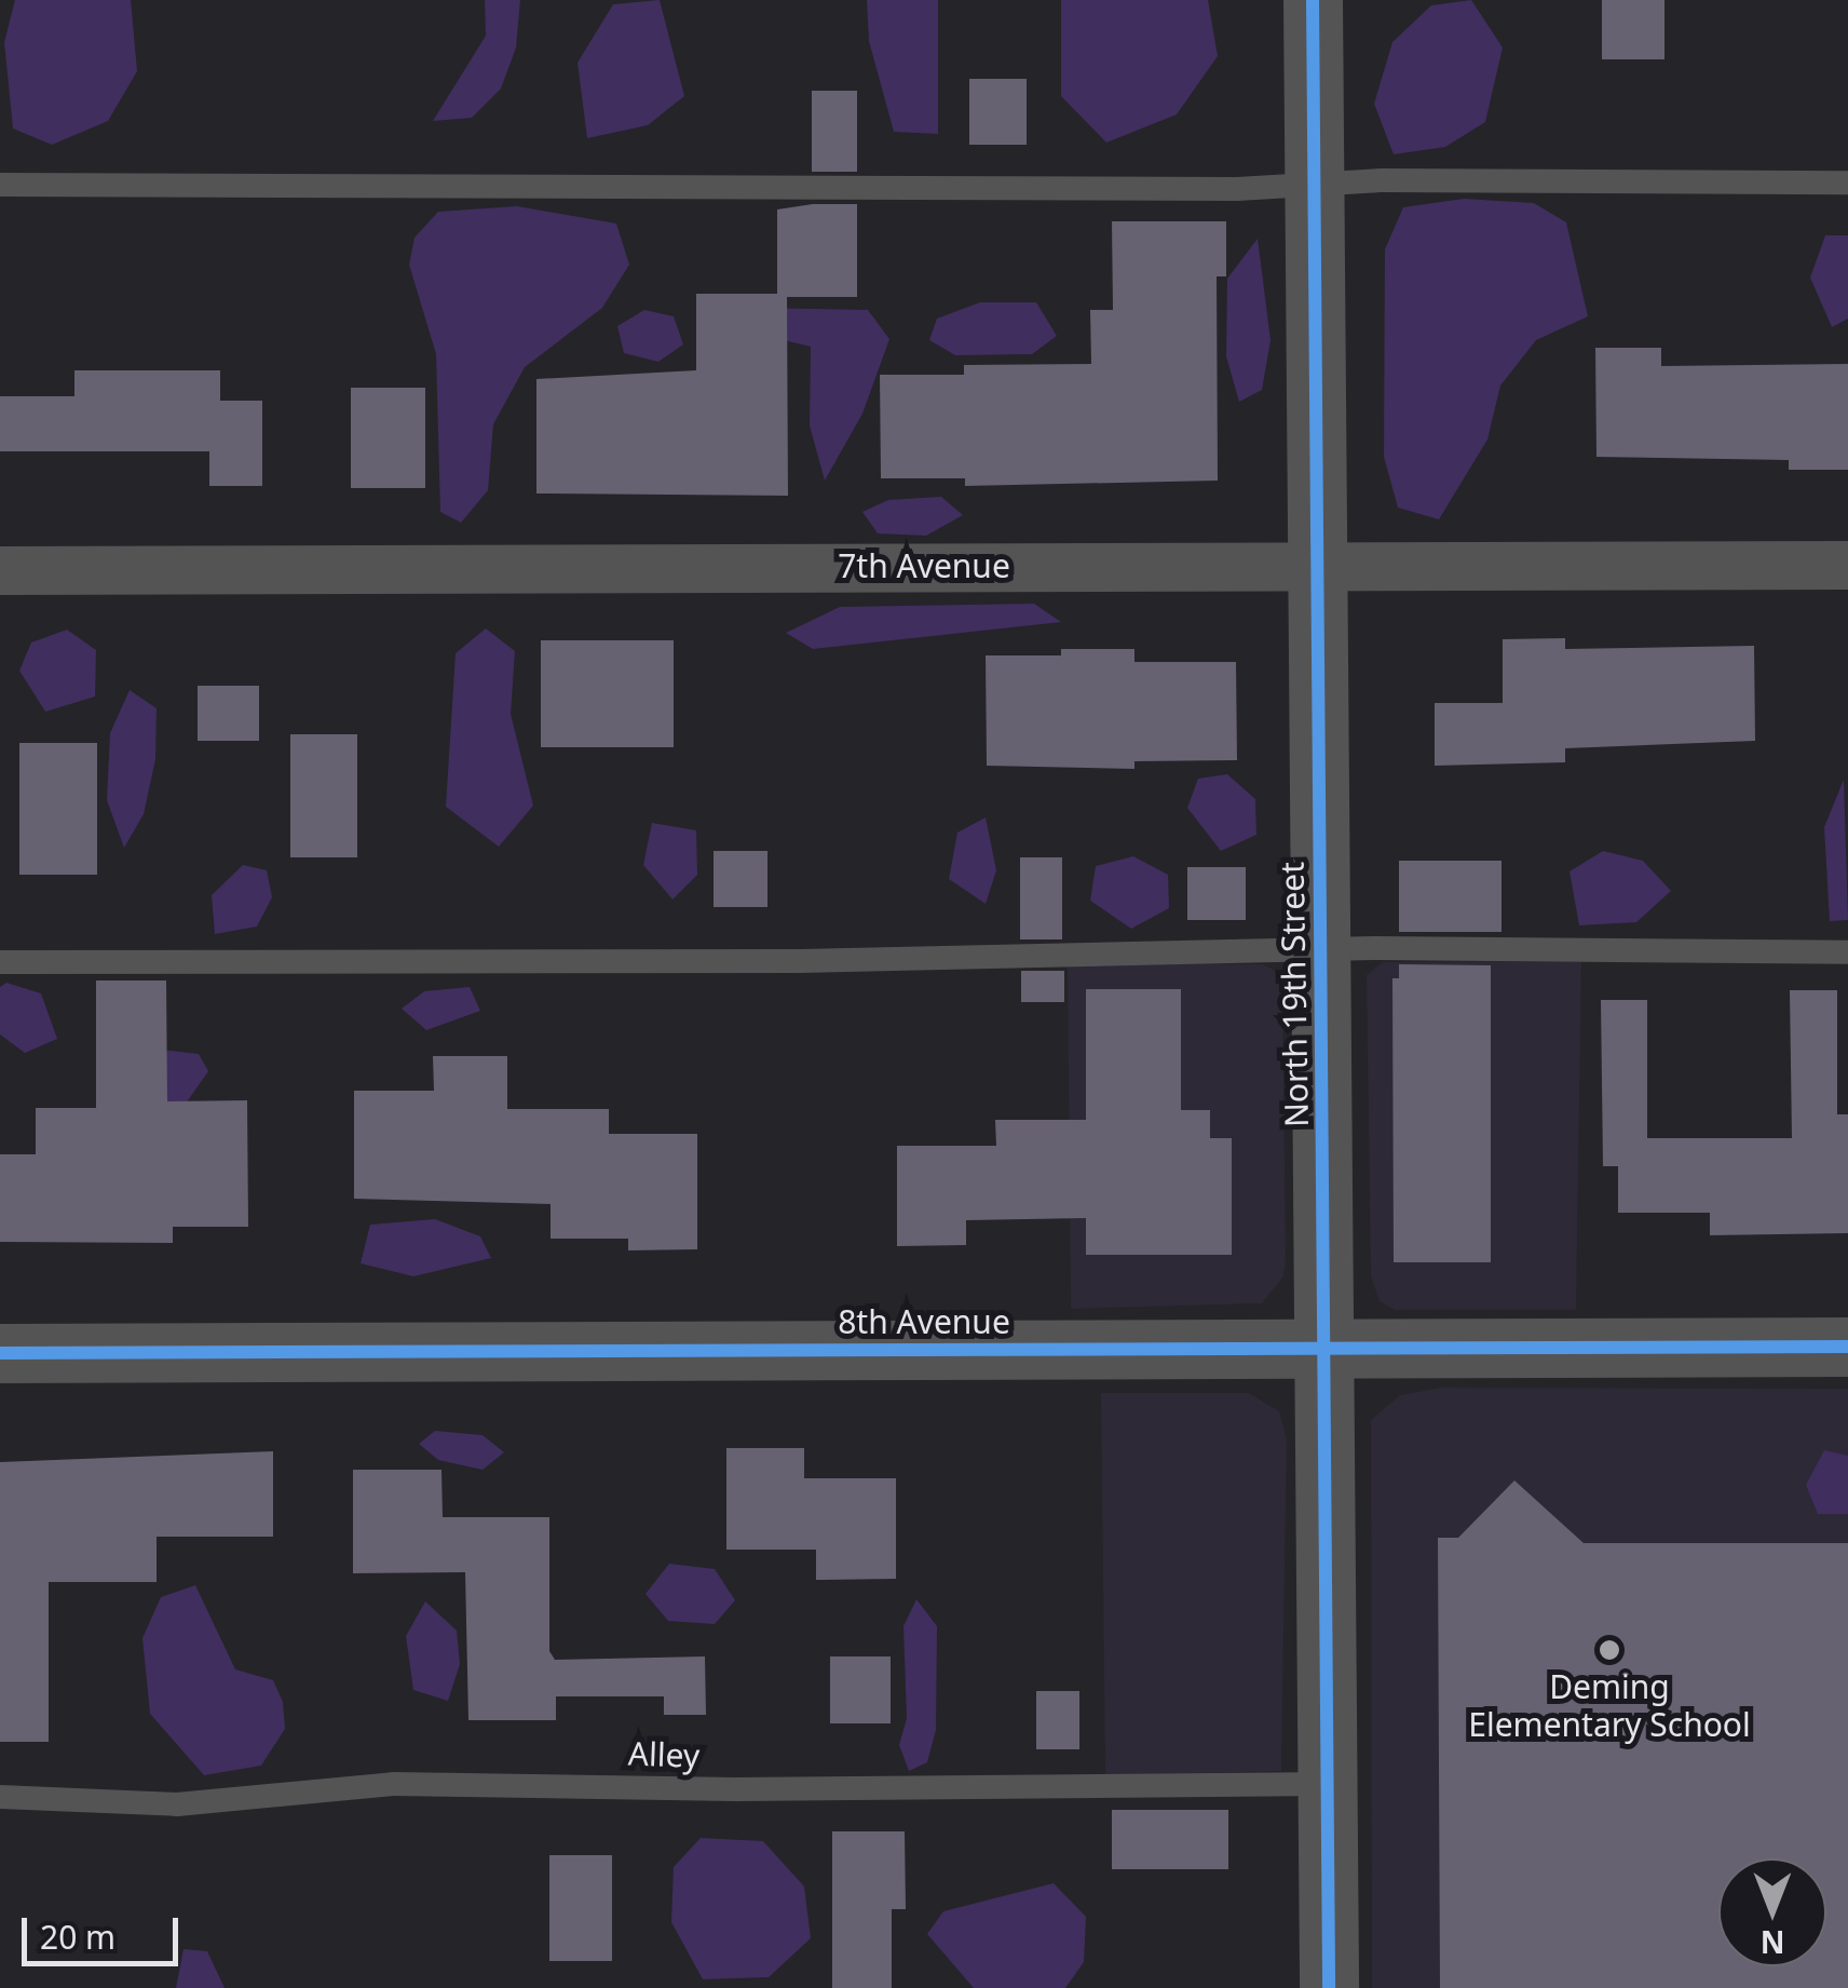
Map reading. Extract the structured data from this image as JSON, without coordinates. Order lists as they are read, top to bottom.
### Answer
{
  "streets": {
    "street": ["7th Avenue", "North 19th Street", "8th Avenue"],
    "lane": ["Alley"]
  },
  "crossings": [
    ["7th Avenue", "North 19th Street"],
    ["North 19th Street", "8th Avenue"],
    ["North 19th Street", "Alley"]
  ],
  "places": ["Deming Elementary School"],
  "scale_bar": "20 m",
  "north": "bottom"
}
